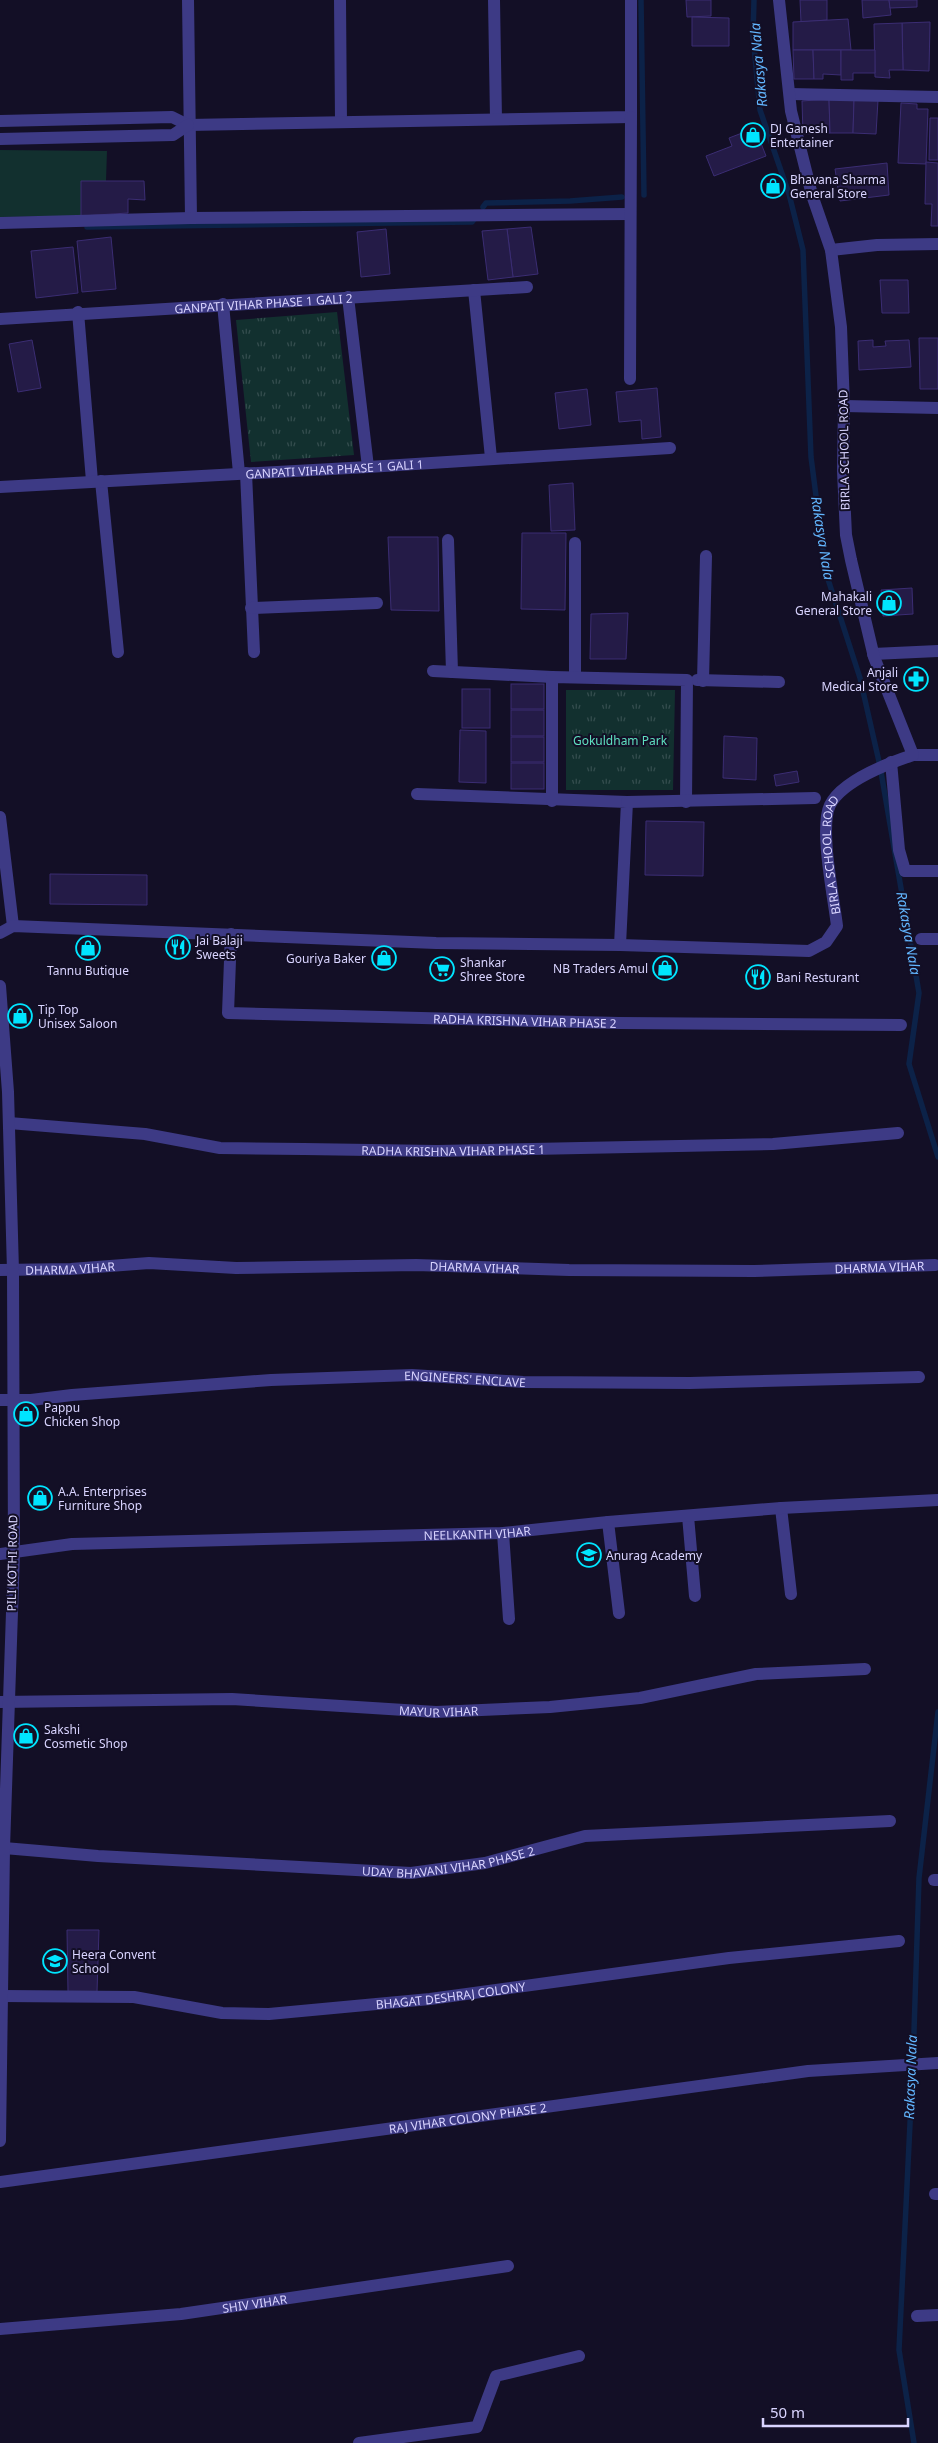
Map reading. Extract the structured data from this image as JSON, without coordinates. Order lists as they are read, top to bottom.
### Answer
{
  "streets": {
    "street": [
      "GANPATI VIHAR PHASE 1 GALI 2",
      "BIRLA SCHOOL ROAD",
      "GANPATI VIHAR PHASE 1 GALI 1",
      "RADHA KRISHNA VIHAR PHASE 2",
      "RADHA KRISHNA VIHAR PHASE 1",
      "DHARMA VIHAR",
      "ENGINEERS' ENCLAVE",
      "NEELKANTH VIHAR",
      "PILI KOTHI ROAD",
      "MAYUR VIHAR",
      "UDAY BHAVANI VIHAR PHASE 2",
      "BHAGAT DESHRAJ COLONY",
      "RAJ VIHAR COLONY PHASE 2",
      "SHIV VIHAR"
    ]
  },
  "crossings": [
    ["BIRLA SCHOOL ROAD", "RADHA KRISHNA VIHAR PHASE 2"],
    ["RADHA KRISHNA VIHAR PHASE 1", "PILI KOTHI ROAD"],
    ["DHARMA VIHAR", "PILI KOTHI ROAD"],
    ["ENGINEERS' ENCLAVE", "PILI KOTHI ROAD"],
    ["NEELKANTH VIHAR", "PILI KOTHI ROAD"],
    ["PILI KOTHI ROAD", "MAYUR VIHAR"],
    ["PILI KOTHI ROAD", "UDAY BHAVANI VIHAR PHASE 2"],
    ["PILI KOTHI ROAD", "BHAGAT DESHRAJ COLONY"]
  ],
  "water": ["Rakasya Nala"],
  "parks": ["Gokuldham Park"],
  "places": {
    "shop": [
      "DJ Ganesh Entertainer",
      "Bhavana Sharma General Store",
      "Mahakali General Store",
      "Tannu Butique",
      "Gouriya Baker",
      "NB Traders Amul",
      "Tip Top Unisex Saloon",
      "Pappu Chicken Shop",
      "A.A. Enterprises Furniture Shop",
      "Sakshi Cosmetic Shop"
    ],
    "pharmacy": ["Anjali Medical Store"],
    "restaurant": ["Jai Balaji Sweets", "Bani Resturant"],
    "supermarket": ["Shankar Shree Store"],
    "school or university": ["Anurag Academy", "Heera Convent School"]
  },
  "scale_bar": "50 m"
}
